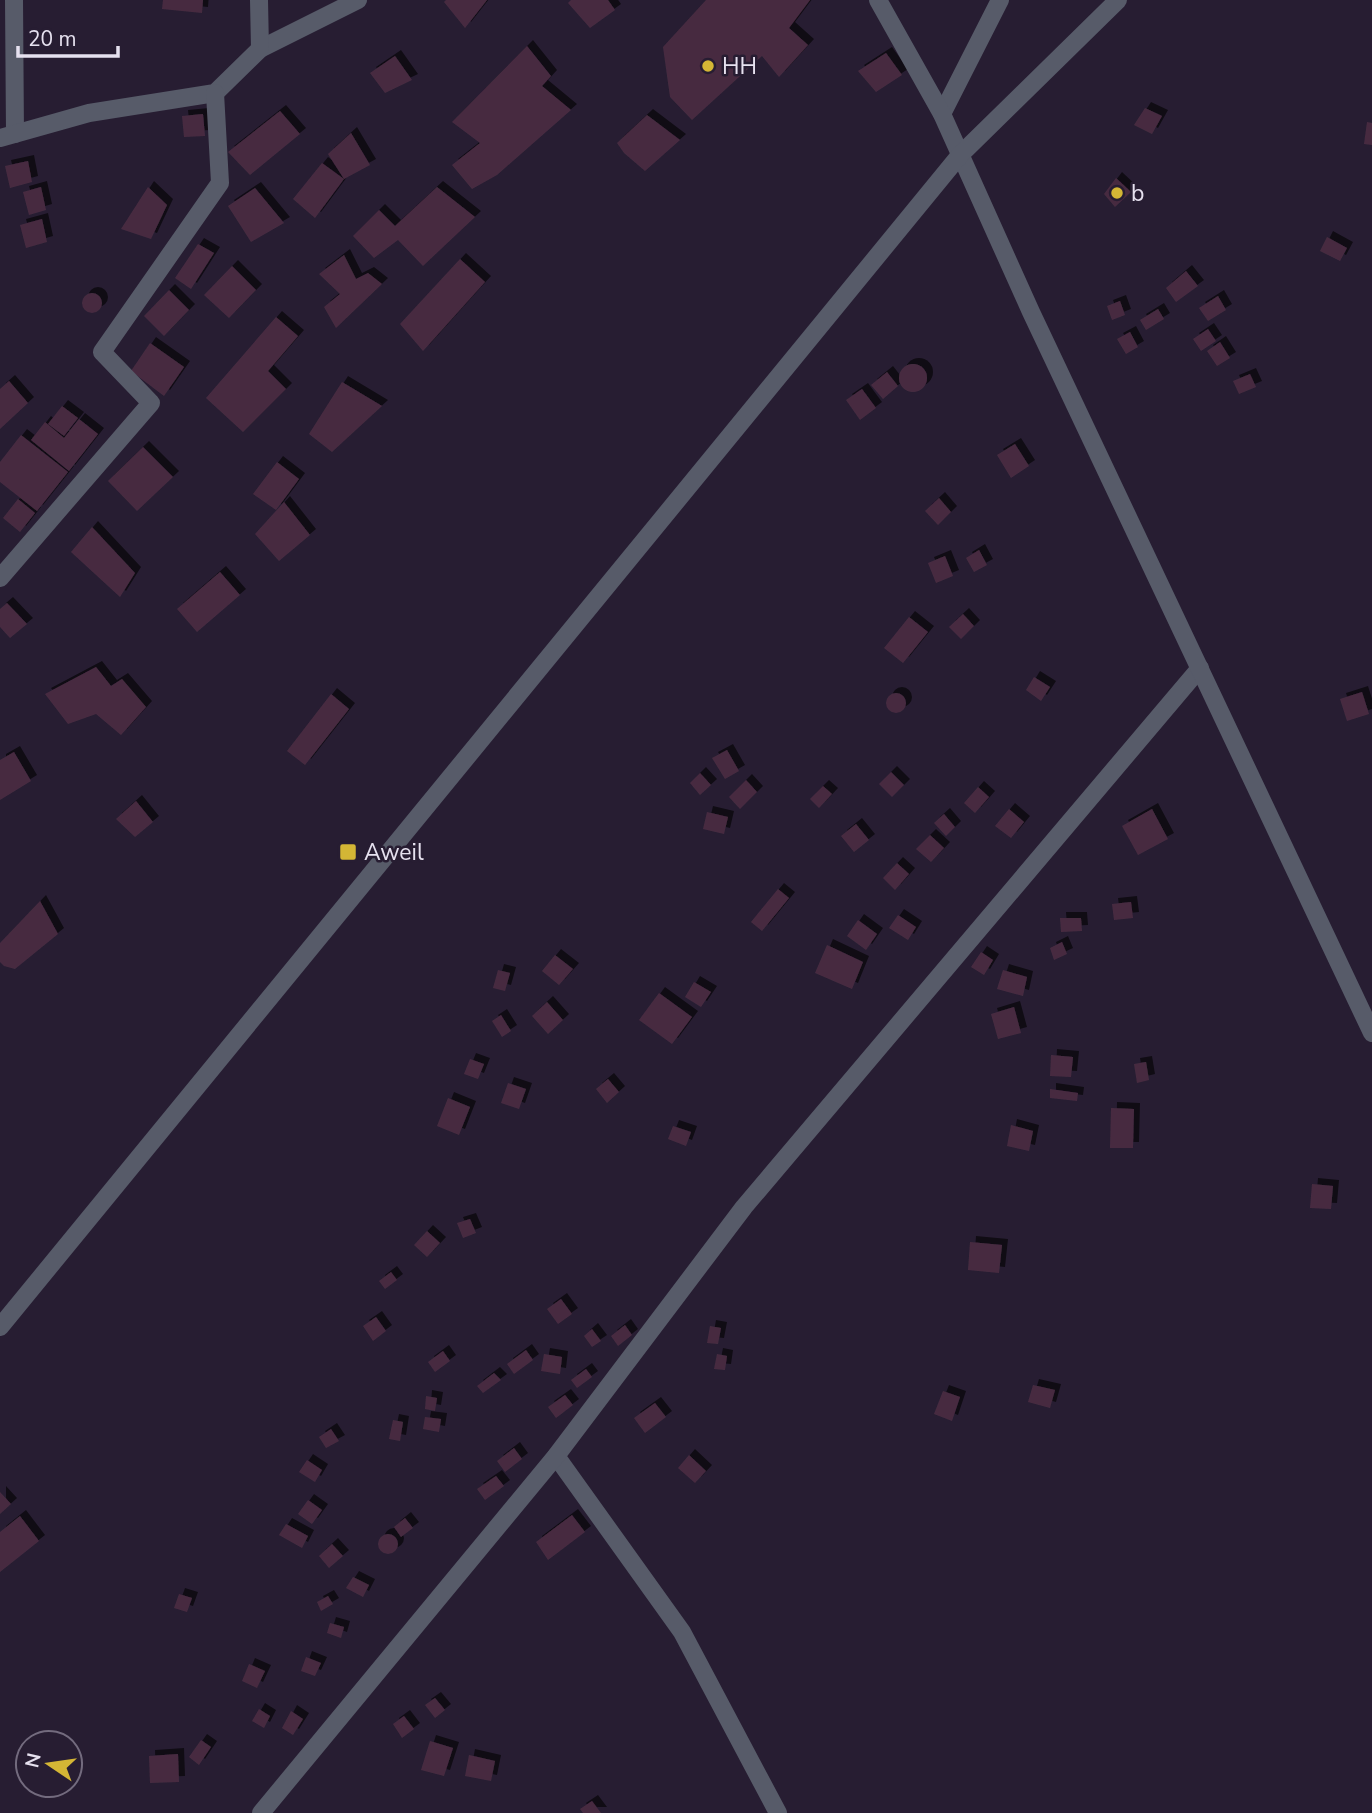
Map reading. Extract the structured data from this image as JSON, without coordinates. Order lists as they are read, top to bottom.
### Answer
{
  "places": {
    "other": ["HH", "b"],
    "transit": ["Aweil"]
  },
  "scale_bar": "20 m",
  "north": "left"
}
